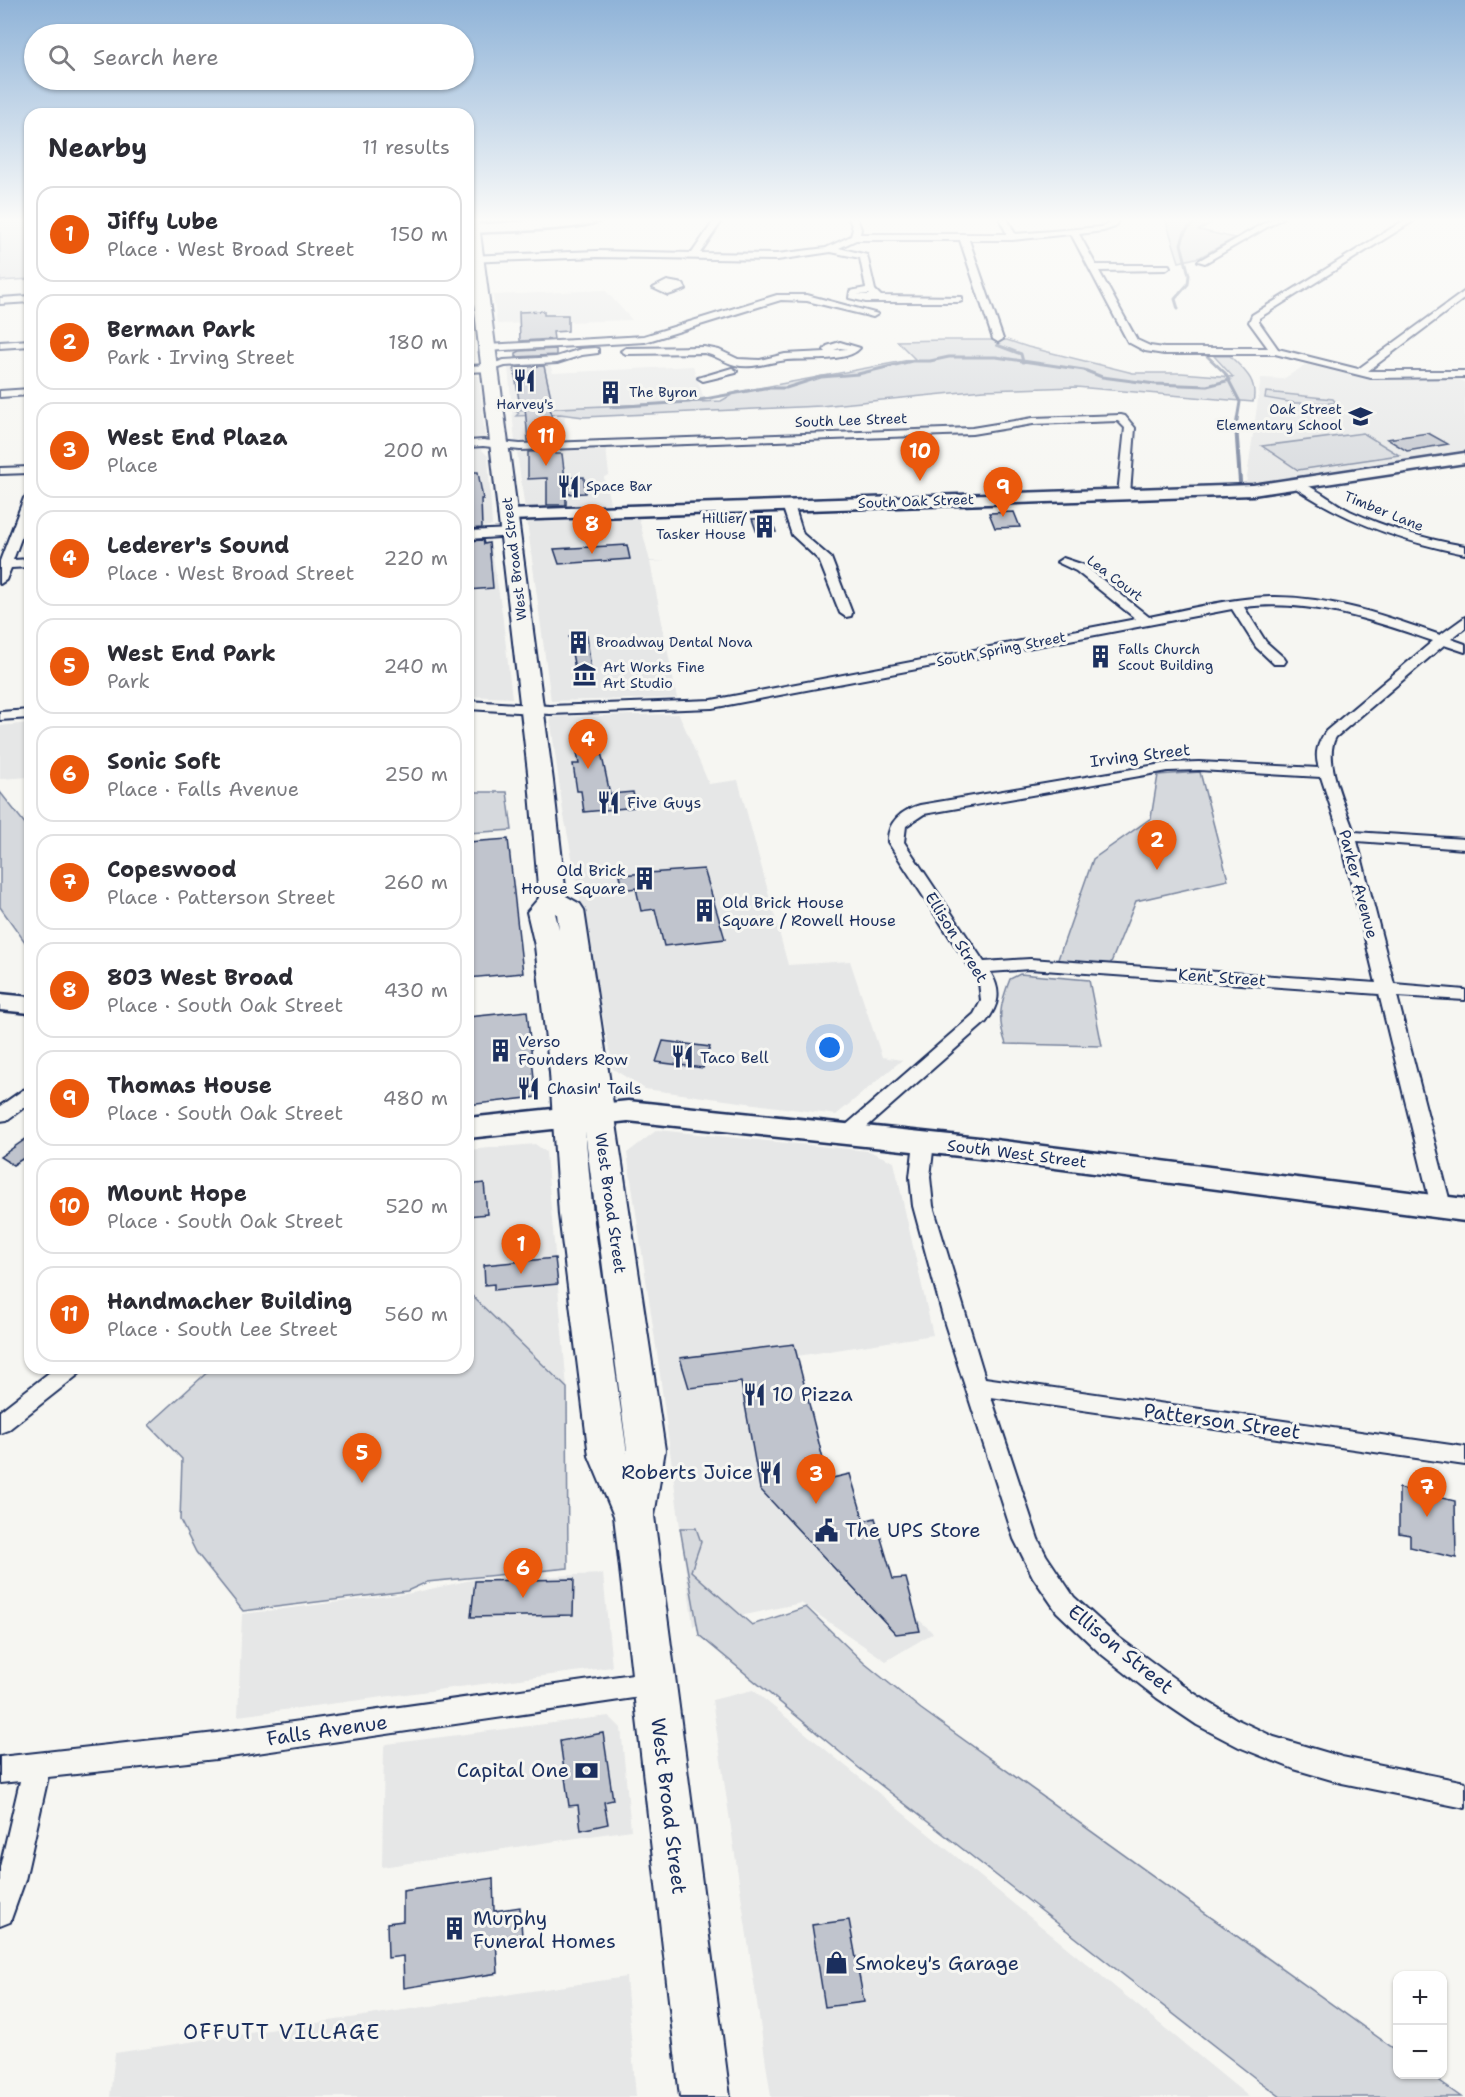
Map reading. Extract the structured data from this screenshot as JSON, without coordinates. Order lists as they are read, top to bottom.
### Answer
{
  "streets": {
    "main road": ["West Broad Street"],
    "street": [
      "South Lee Street",
      "South Oak Street",
      "Timber Lane",
      "Lea Court",
      "South Spring Street",
      "Irving Street",
      "Parker Avenue",
      "Ellison Street",
      "Kent Street",
      "South West Street",
      "Patterson Street",
      "Falls Avenue"
    ]
  },
  "crossings": [
    ["South Lee Street", "South Oak Street"],
    ["South Lee Street", "West Broad Street"],
    ["South Oak Street", "Timber Lane"],
    ["South Oak Street", "West Broad Street"],
    ["West Broad Street", "South Spring Street"],
    ["West Broad Street", "South West Street"],
    ["West Broad Street", "Falls Avenue"],
    ["Lea Court", "South Spring Street"],
    ["South Spring Street", "Parker Avenue"],
    ["Irving Street", "Parker Avenue"],
    ["Irving Street", "Ellison Street"],
    ["Parker Avenue", "Kent Street"],
    ["Parker Avenue", "South West Street"],
    ["Ellison Street", "Kent Street"],
    ["Ellison Street", "South West Street"],
    ["Ellison Street", "Patterson Street"]
  ],
  "districts": ["OFFUTT VILLAGE"],
  "places": {
    "restaurant": [
      "Harvey's",
      "Space Bar",
      "Five Guys",
      "Taco Bell",
      "Chasin' Tails",
      "10 Pizza",
      "Roberts Juice"
    ],
    "building": [
      "The Byron",
      "Hillier/ Tasker House",
      "Broadway Dental Nova",
      "Falls Church Scout Building",
      "Old Brick House Square",
      "Old Brick House Square / Rowell House",
      "Verso Founders Row",
      "Murphy Funeral Homes"
    ],
    "school or university": ["Oak Street Elementary School"],
    "museum": ["Art Works Fine Art Studio"],
    "public building": ["The UPS Store"],
    "bank": ["Capital One"],
    "shop": ["Smokey's Garage"]
  },
  "page": {
    "search": "Search here",
    "heading": ["Nearby", "11 results"],
    "list": [
      {
        "mark": "1",
        "name": "Jiffy Lube",
        "note": "Place · West Broad Street",
        "value": "150 m"
      },
      {
        "mark": "2",
        "name": "Berman Park",
        "note": "Park · Irving Street",
        "value": "180 m"
      },
      {
        "mark": "3",
        "name": "West End Plaza",
        "note": "Place",
        "value": "200 m"
      },
      {
        "mark": "4",
        "name": "Lederer's Sound",
        "note": "Place · West Broad Street",
        "value": "220 m"
      },
      {
        "mark": "5",
        "name": "West End Park",
        "note": "Park",
        "value": "240 m"
      },
      {
        "mark": "6",
        "name": "Sonic Soft",
        "note": "Place · Falls Avenue",
        "value": "250 m"
      },
      {
        "mark": "7",
        "name": "Copeswood",
        "note": "Place · Patterson Street",
        "value": "260 m"
      },
      {
        "mark": "8",
        "name": "803 West Broad",
        "note": "Place · South Oak Street",
        "value": "430 m"
      },
      {
        "mark": "9",
        "name": "Thomas House",
        "note": "Place · South Oak Street",
        "value": "480 m"
      },
      {
        "mark": "10",
        "name": "Mount Hope",
        "note": "Place · South Oak Street",
        "value": "520 m"
      },
      {
        "mark": "11",
        "name": "Handmacher Building",
        "note": "Place · South Lee Street",
        "value": "560 m"
      }
    ],
    "pins": [
      "11",
      "10",
      "9",
      "8",
      "4",
      "2",
      "1",
      "5",
      "3",
      "7",
      "6"
    ],
    "map_buttons": ["+", "−"]
  }
}
